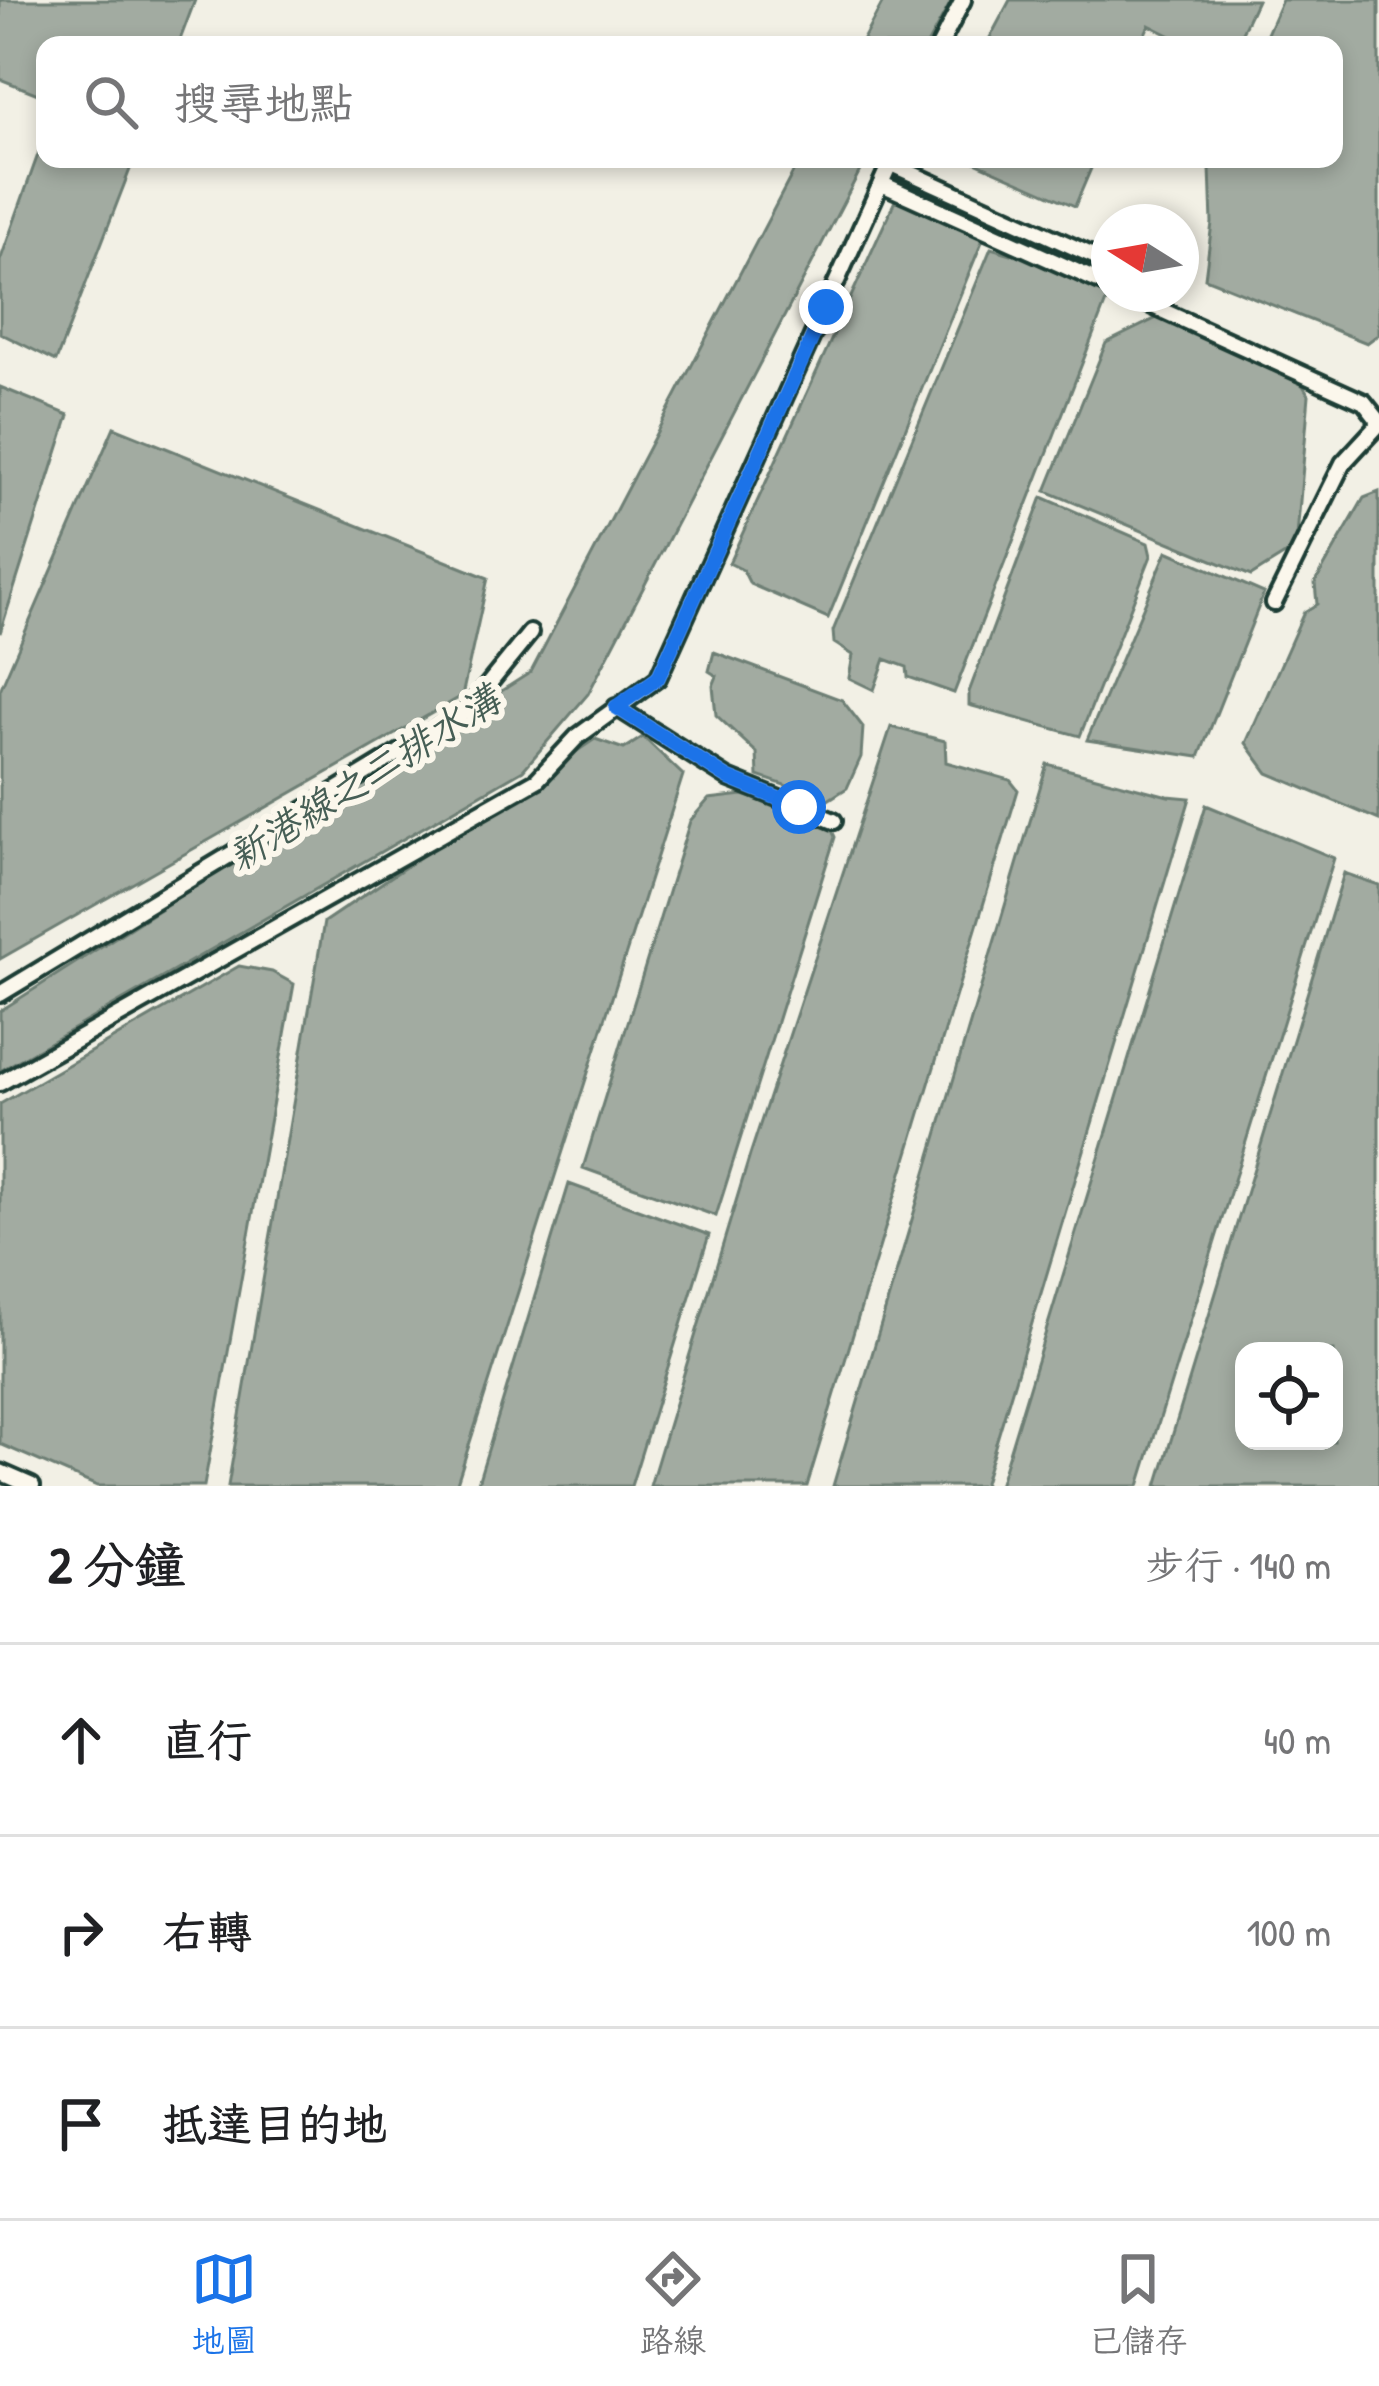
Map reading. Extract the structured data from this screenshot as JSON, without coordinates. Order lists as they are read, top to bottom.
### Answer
{
  "water": ["新港線之二排水溝"],
  "north": "left",
  "page": {
    "search": "搜尋地點",
    "heading": ["2 分鐘", "步行 · 140 m"],
    "list": [
      ["直行", "40 m"],
      ["右轉", "100 m"],
      "抵達目的地"
    ],
    "nav": ["地圖", "路線", "已儲存"]
  }
}
